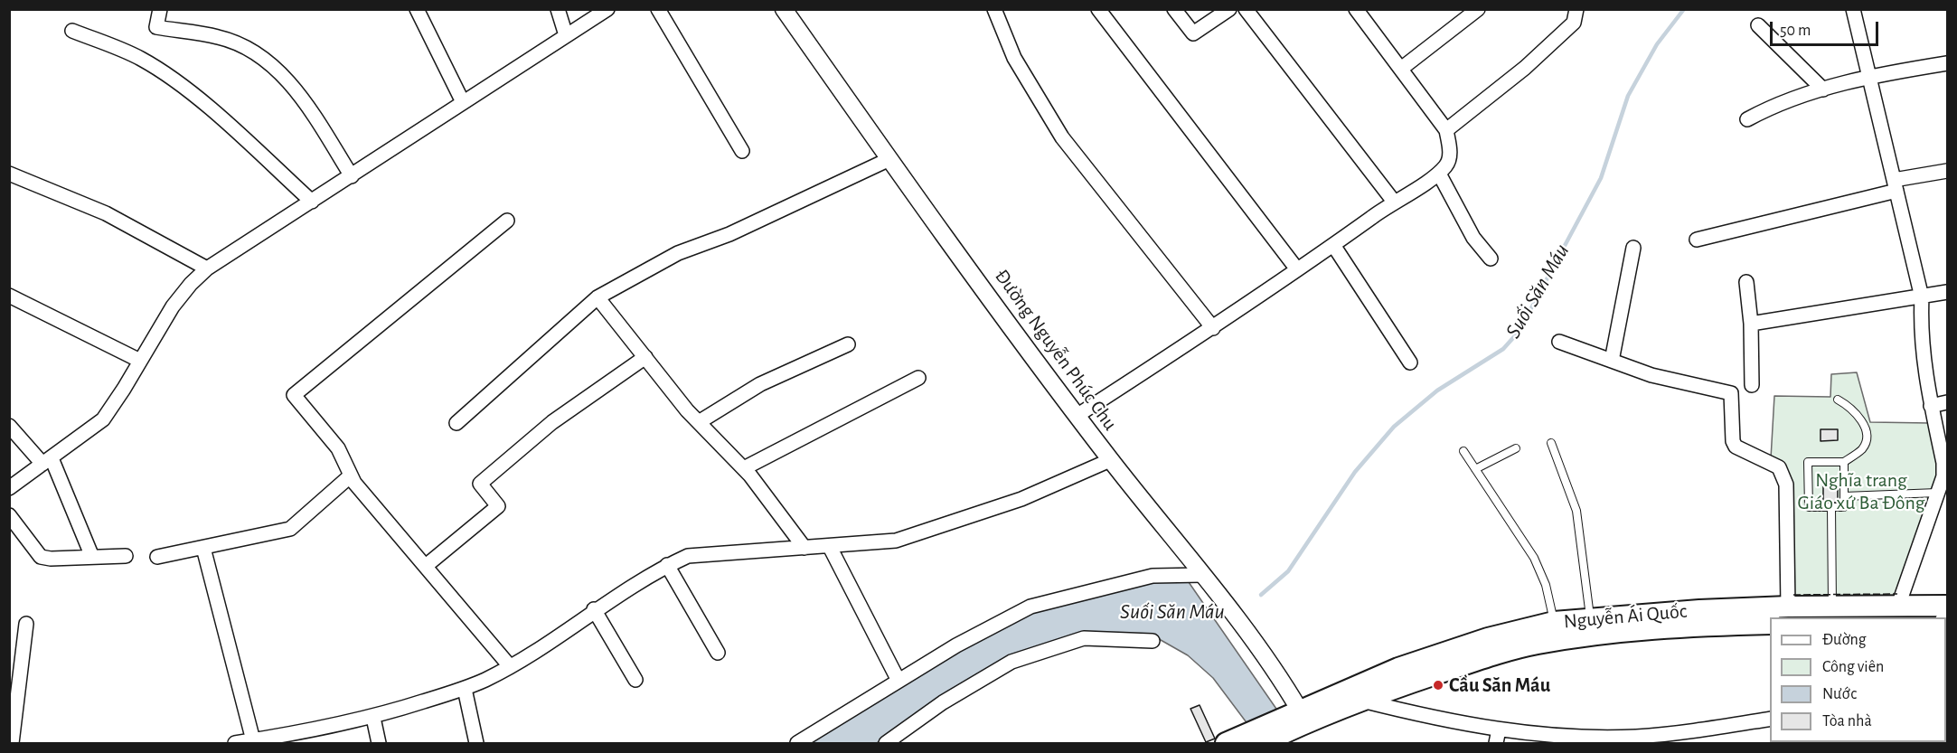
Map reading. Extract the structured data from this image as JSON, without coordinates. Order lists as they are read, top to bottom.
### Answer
{
  "streets": {
    "main road": ["Nguyễn Ái Quốc"],
    "street": ["Đường Nguyễn Phúc Chu"]
  },
  "crossings": [
    ["Đường Nguyễn Phúc Chu", "Nguyễn Ái Quốc"]
  ],
  "water": ["Suối Săn Máu"],
  "parks": ["Nghĩa trang Giáo xứ Ba Đông"],
  "places": ["Cầu Săn Máu"],
  "legend": [
    "Đường",
    "Công viên",
    "Nước",
    "Tòa nhà"
  ],
  "scale_bar": "50 m"
}
